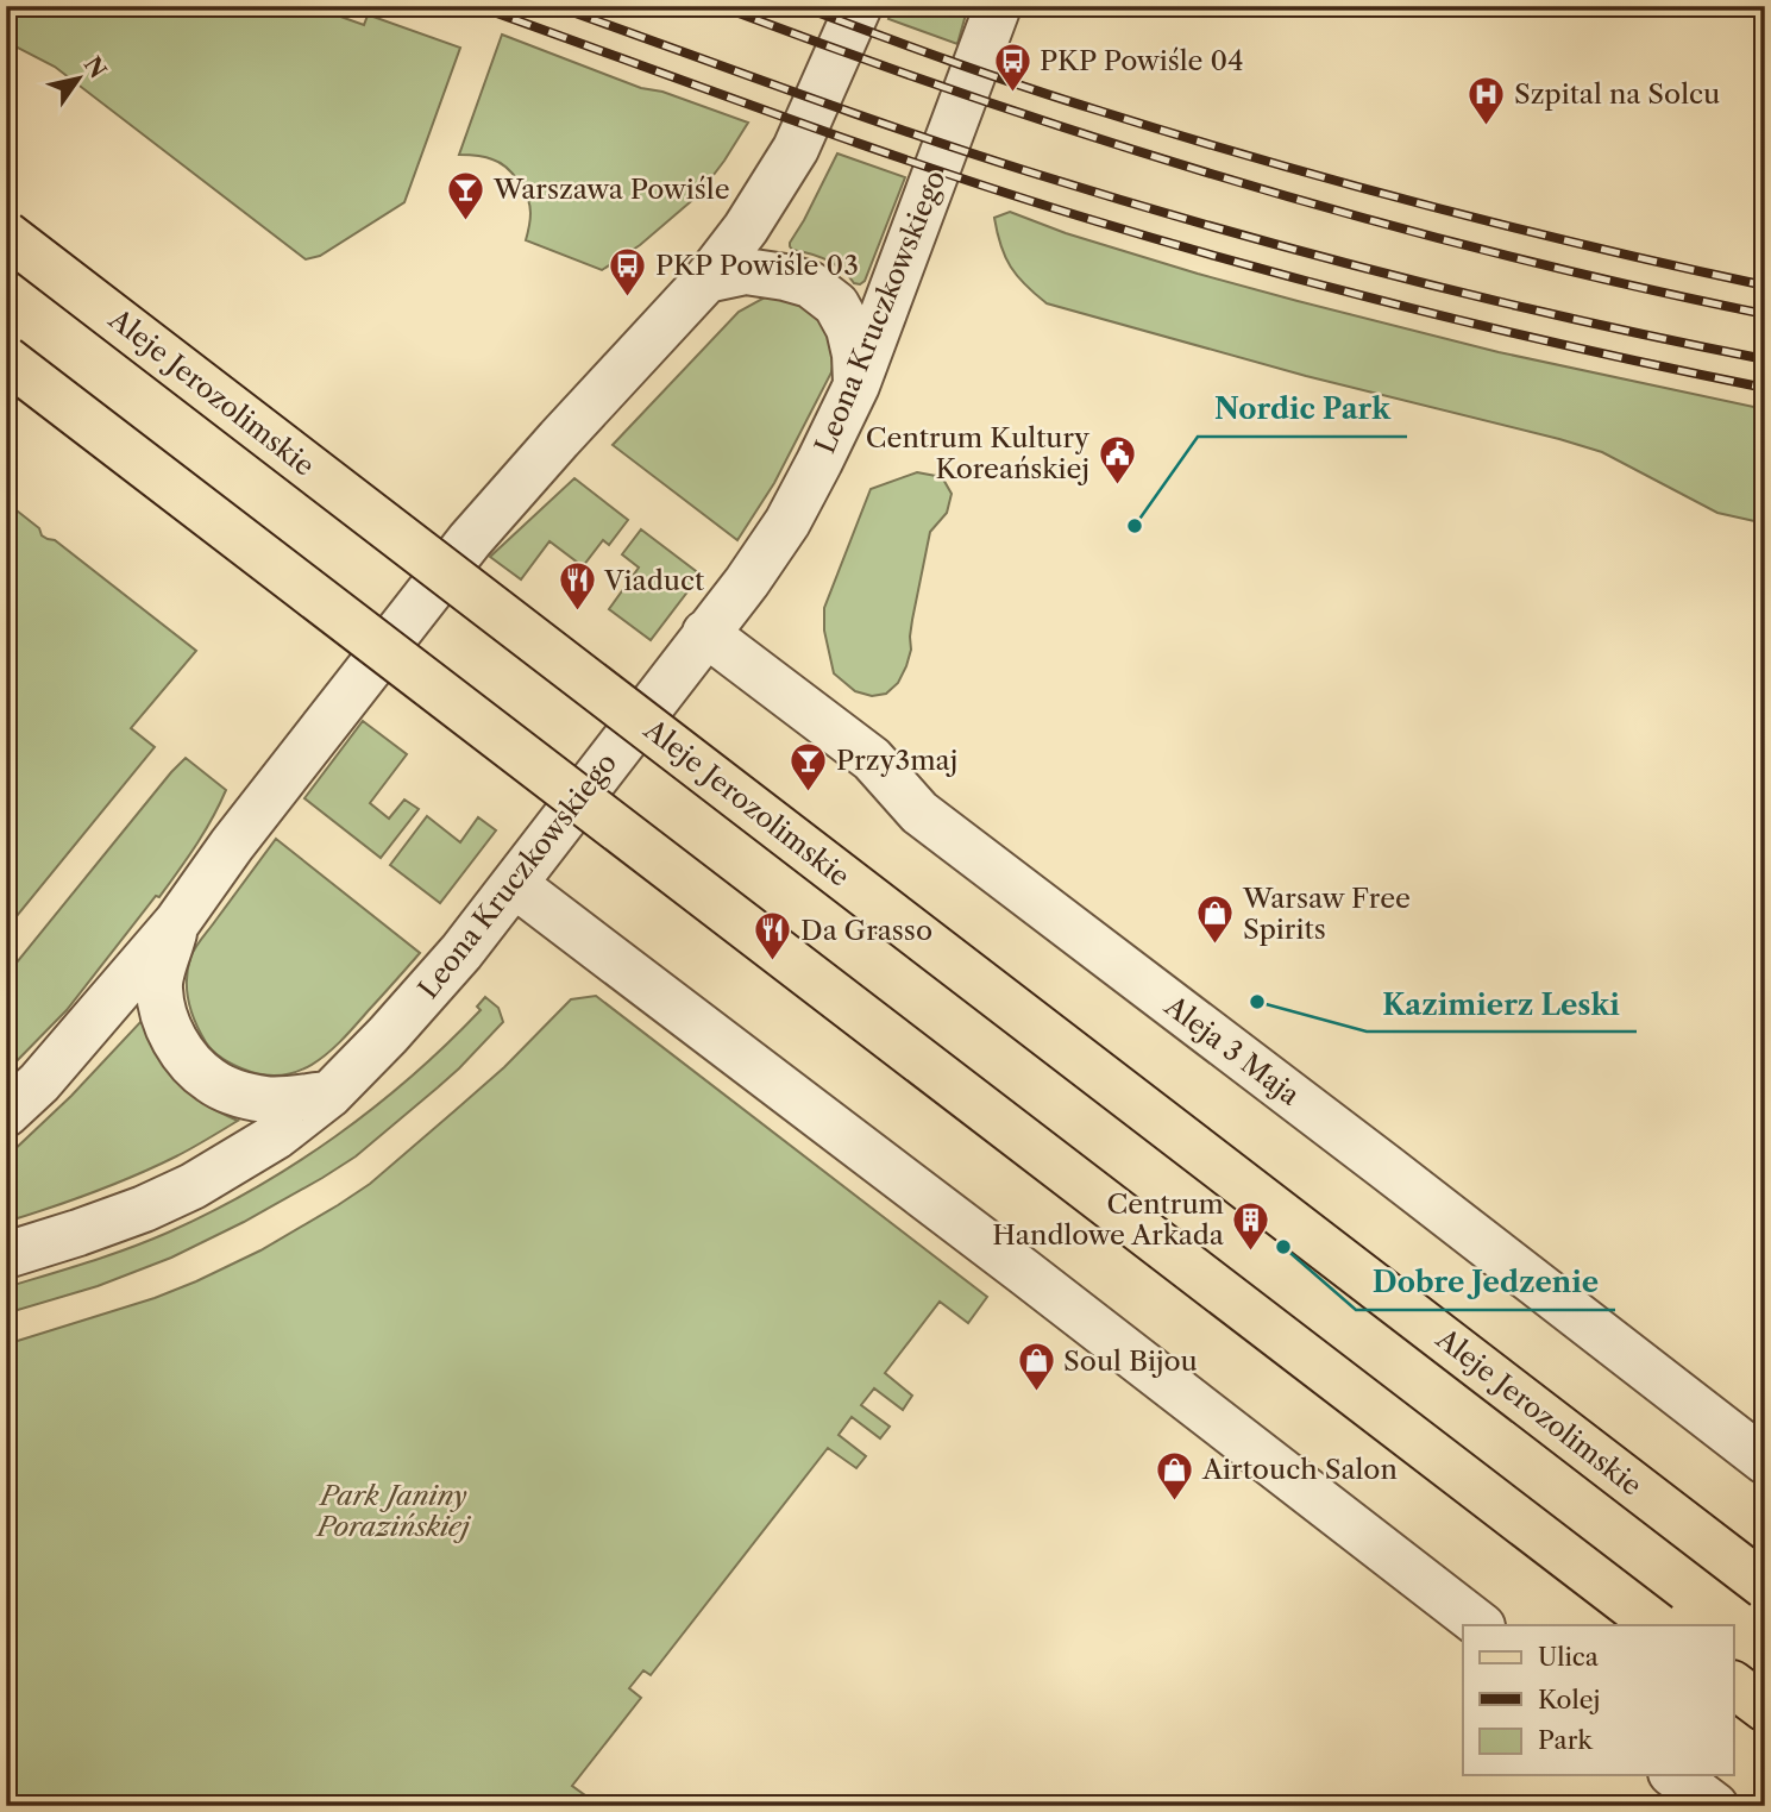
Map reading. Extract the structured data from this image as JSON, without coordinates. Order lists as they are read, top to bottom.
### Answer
{
  "streets": {
    "main road": ["Aleje Jerozolimskie"],
    "street": ["Leona Kruczkowskiego", "Aleja 3 Maja"]
  },
  "crossings": [
    ["Leona Kruczkowskiego", "Aleja 3 Maja"]
  ],
  "parks": ["Park Janiny Porazińskiej"],
  "places": {
    "bus stop": ["PKP Powiśle 04", "PKP Powiśle 03"],
    "hospital": ["Szpital na Solcu"],
    "bar": ["Warszawa Powiśle", "Przy3maj"],
    "public building": ["Centrum Kultury Koreańskiej"],
    "other": ["Nordic Park", "Kazimierz Leski", "Dobre Jedzenie"],
    "restaurant": ["Viaduct", "Da Grasso"],
    "shop": ["Warsaw Free Spirits", "Soul Bijou", "Airtouch Salon"],
    "building": ["Centrum Handlowe Arkada"]
  },
  "legend": ["Ulica", "Kolej", "Park"],
  "north": "top right"
}
